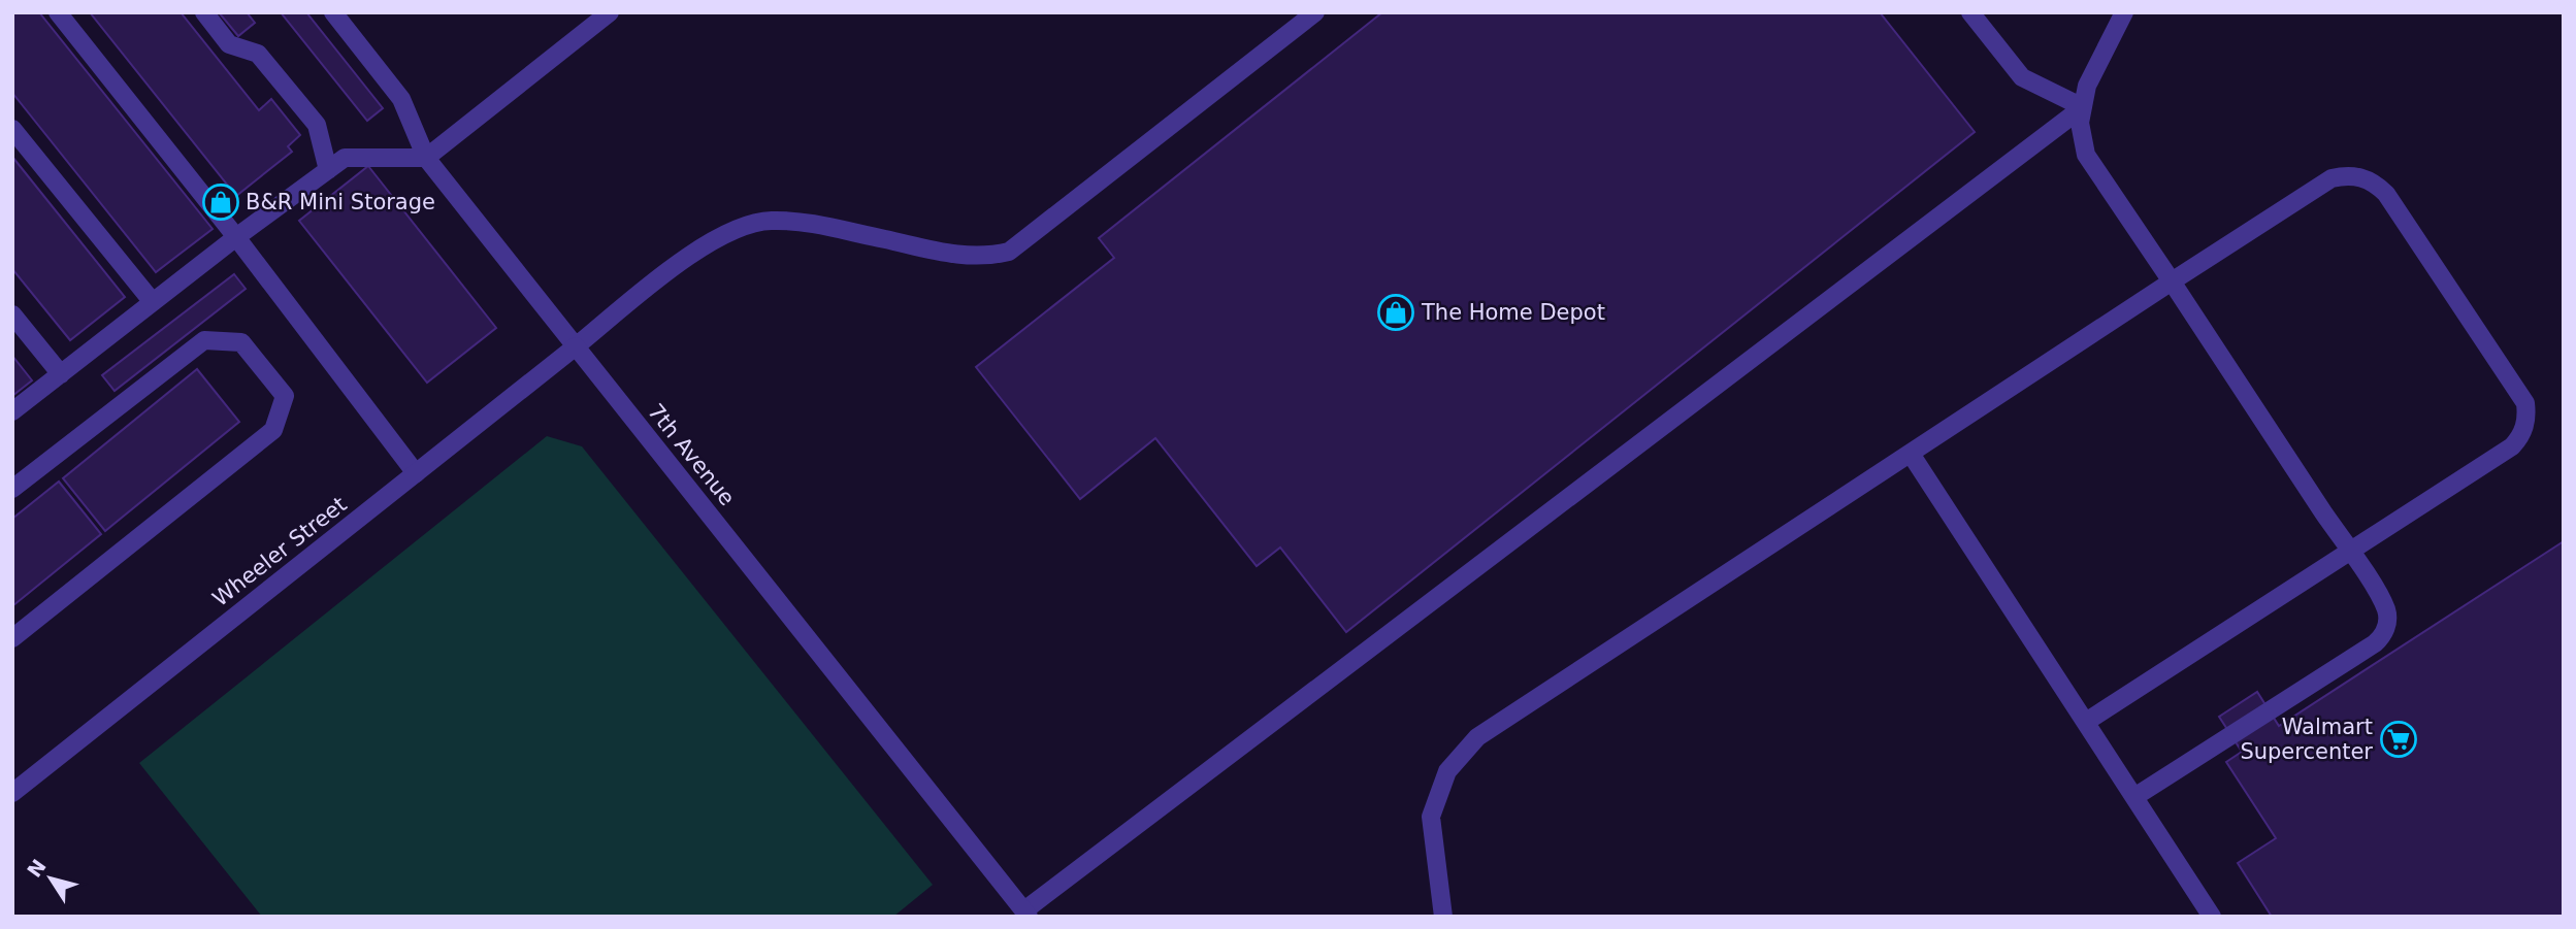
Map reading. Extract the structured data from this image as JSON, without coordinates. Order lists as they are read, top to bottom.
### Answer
{
  "streets": {
    "street": ["7th Avenue", "Wheeler Street"]
  },
  "crossings": [
    ["7th Avenue", "Wheeler Street"]
  ],
  "places": {
    "shop": ["B&R Mini Storage", "The Home Depot"],
    "supermarket": ["Walmart Supercenter"]
  },
  "north": "top left"
}
